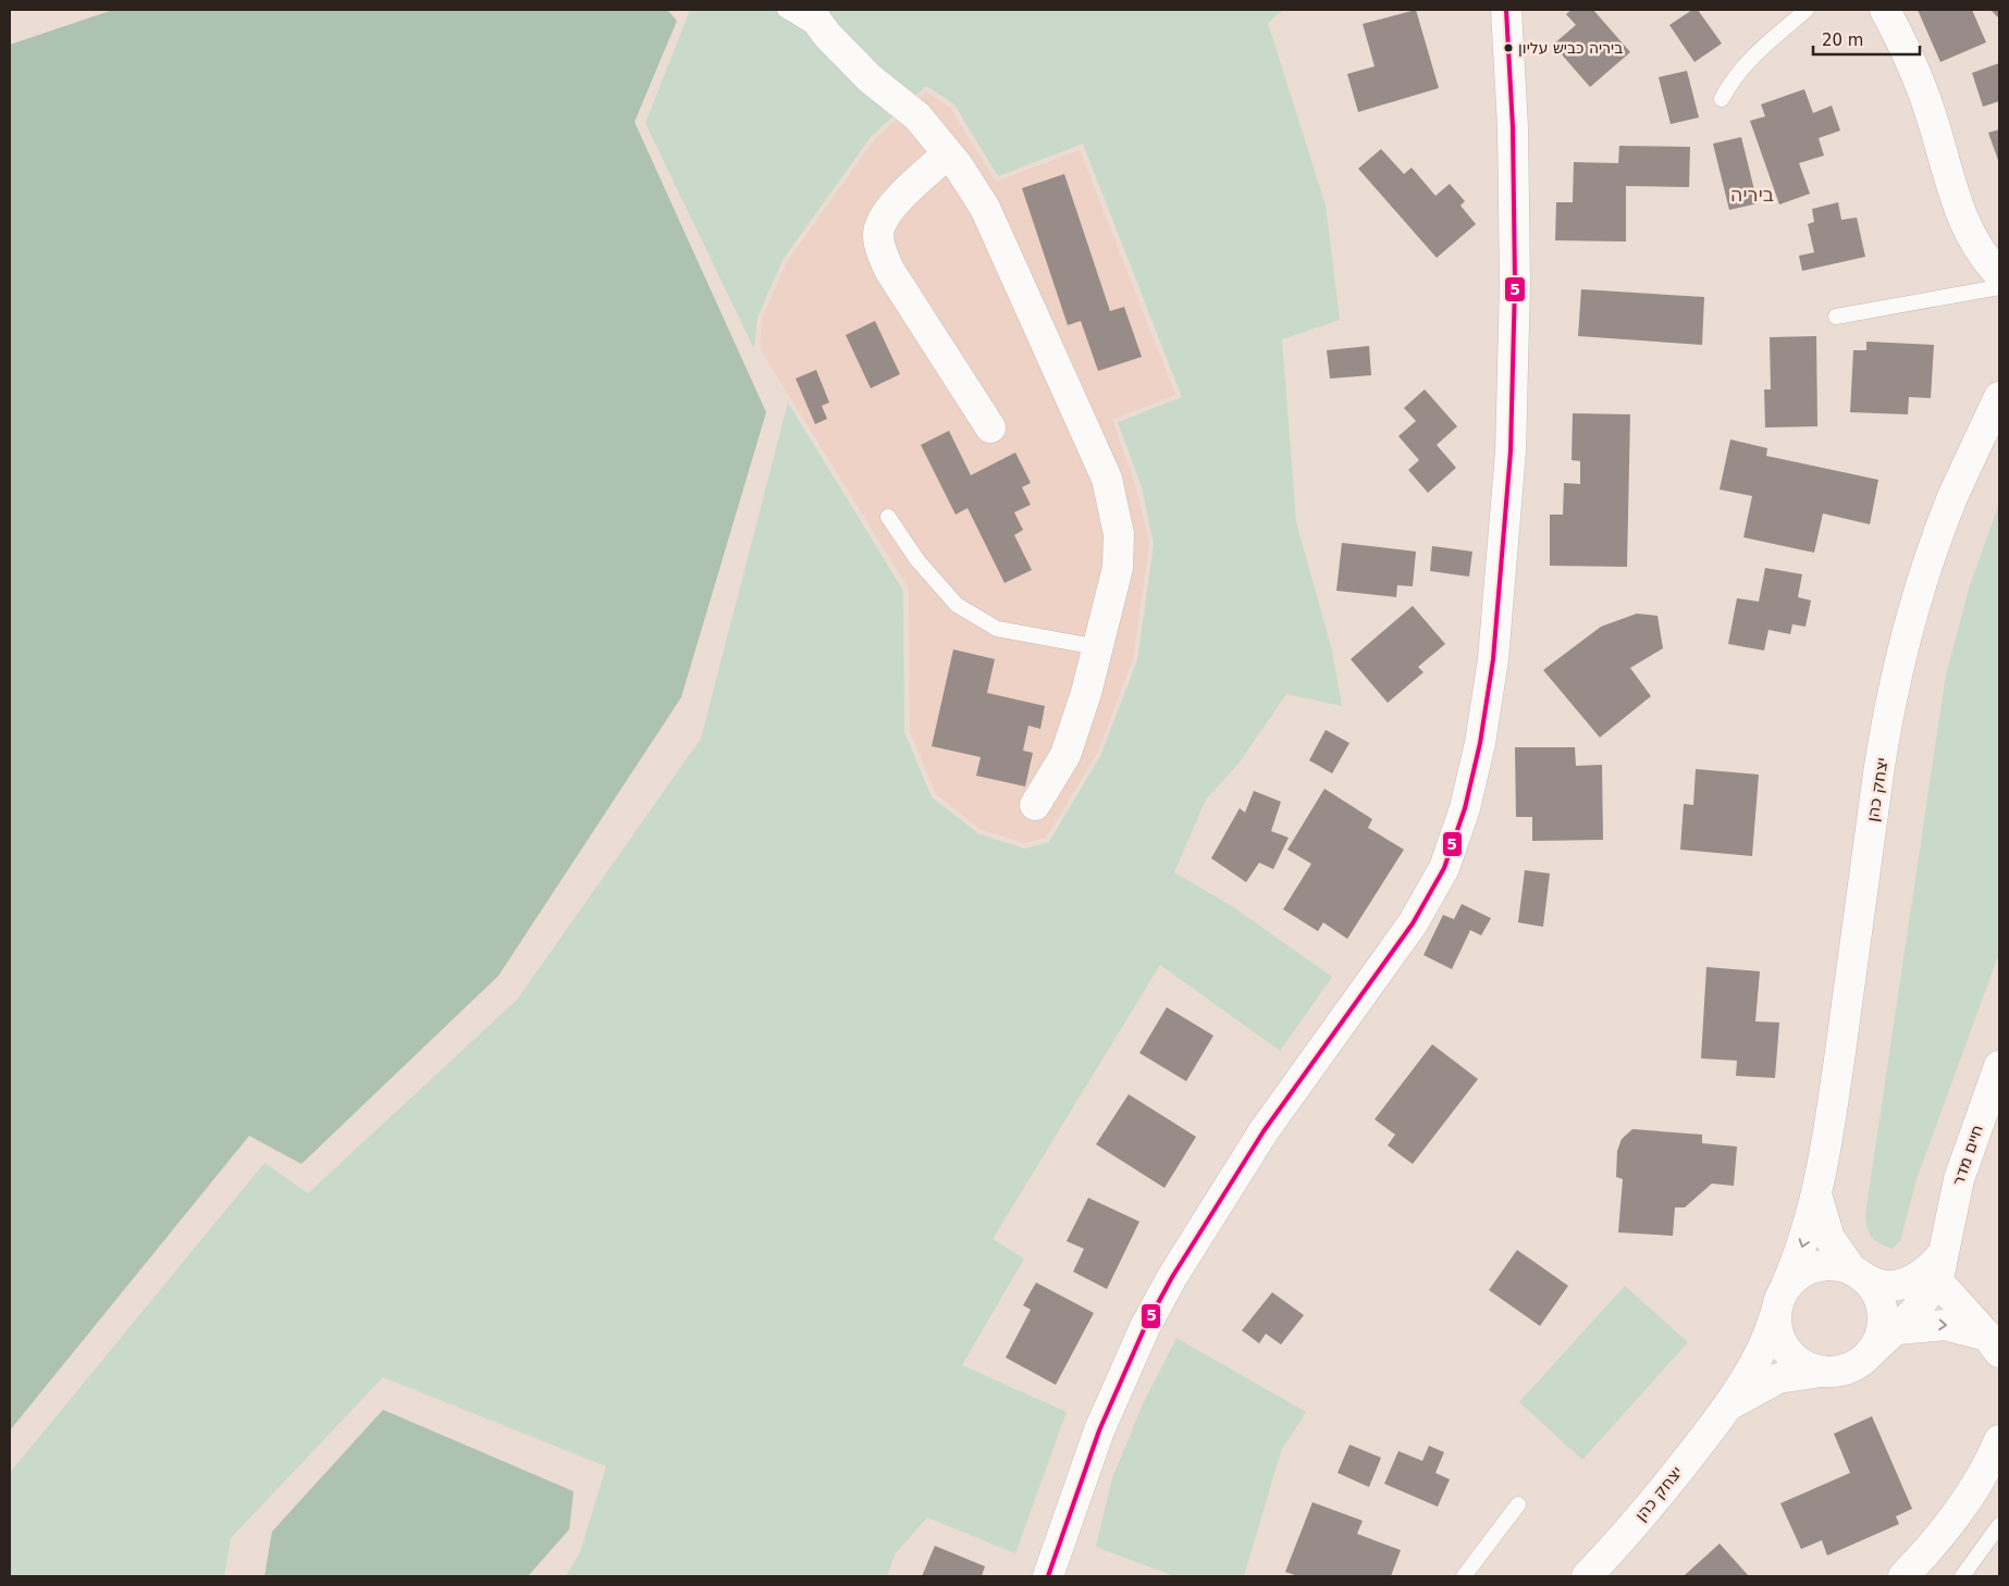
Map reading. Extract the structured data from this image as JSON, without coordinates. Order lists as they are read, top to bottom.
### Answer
{
  "streets": {
    "street": ["יצחק כהן", "חיים מדר"]
  },
  "crossings": [
    ["יצחק כהן", "חיים מדר"]
  ],
  "districts": ["ביריה"],
  "places": ["ביריה כביש עליון"],
  "lines": ["transit line 5"],
  "scale_bar": "20 m"
}
